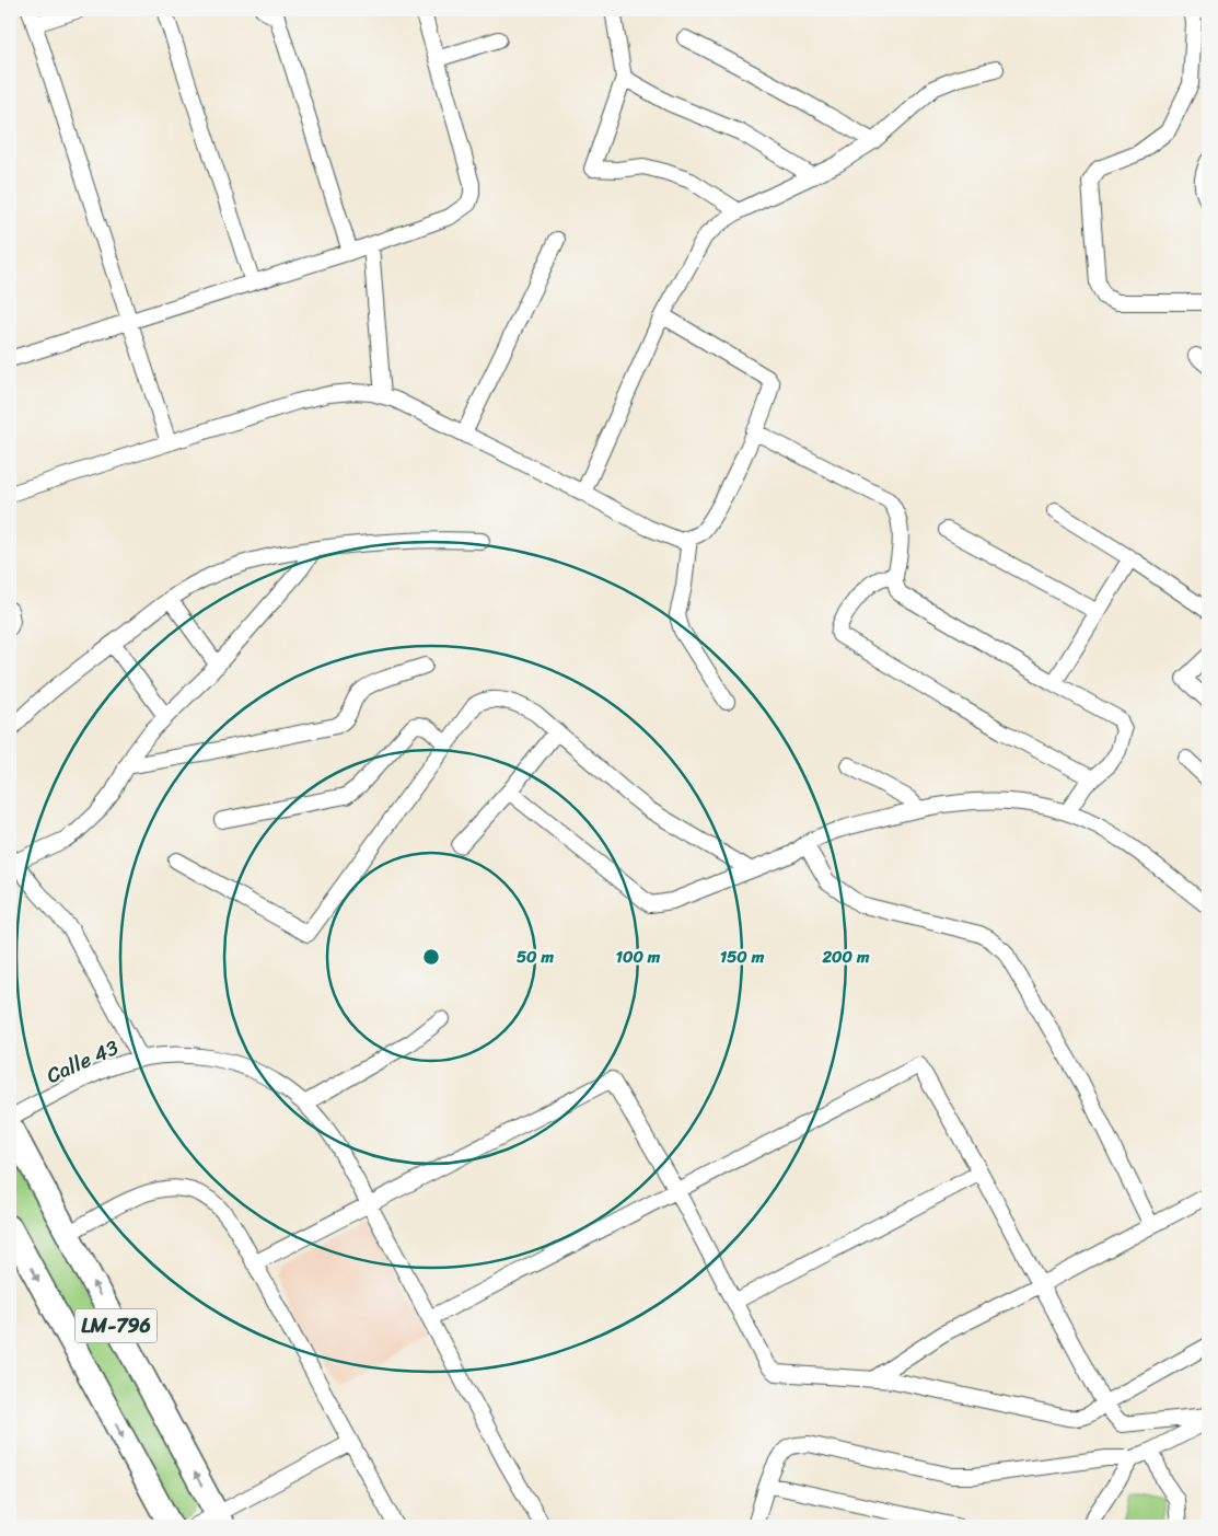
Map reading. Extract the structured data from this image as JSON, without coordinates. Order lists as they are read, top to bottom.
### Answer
{
  "streets": {
    "main road": ["LM-796"],
    "street": ["Calle 43"]
  },
  "rings": [
    "50 m",
    "100 m",
    "150 m",
    "200 m"
  ]
}
